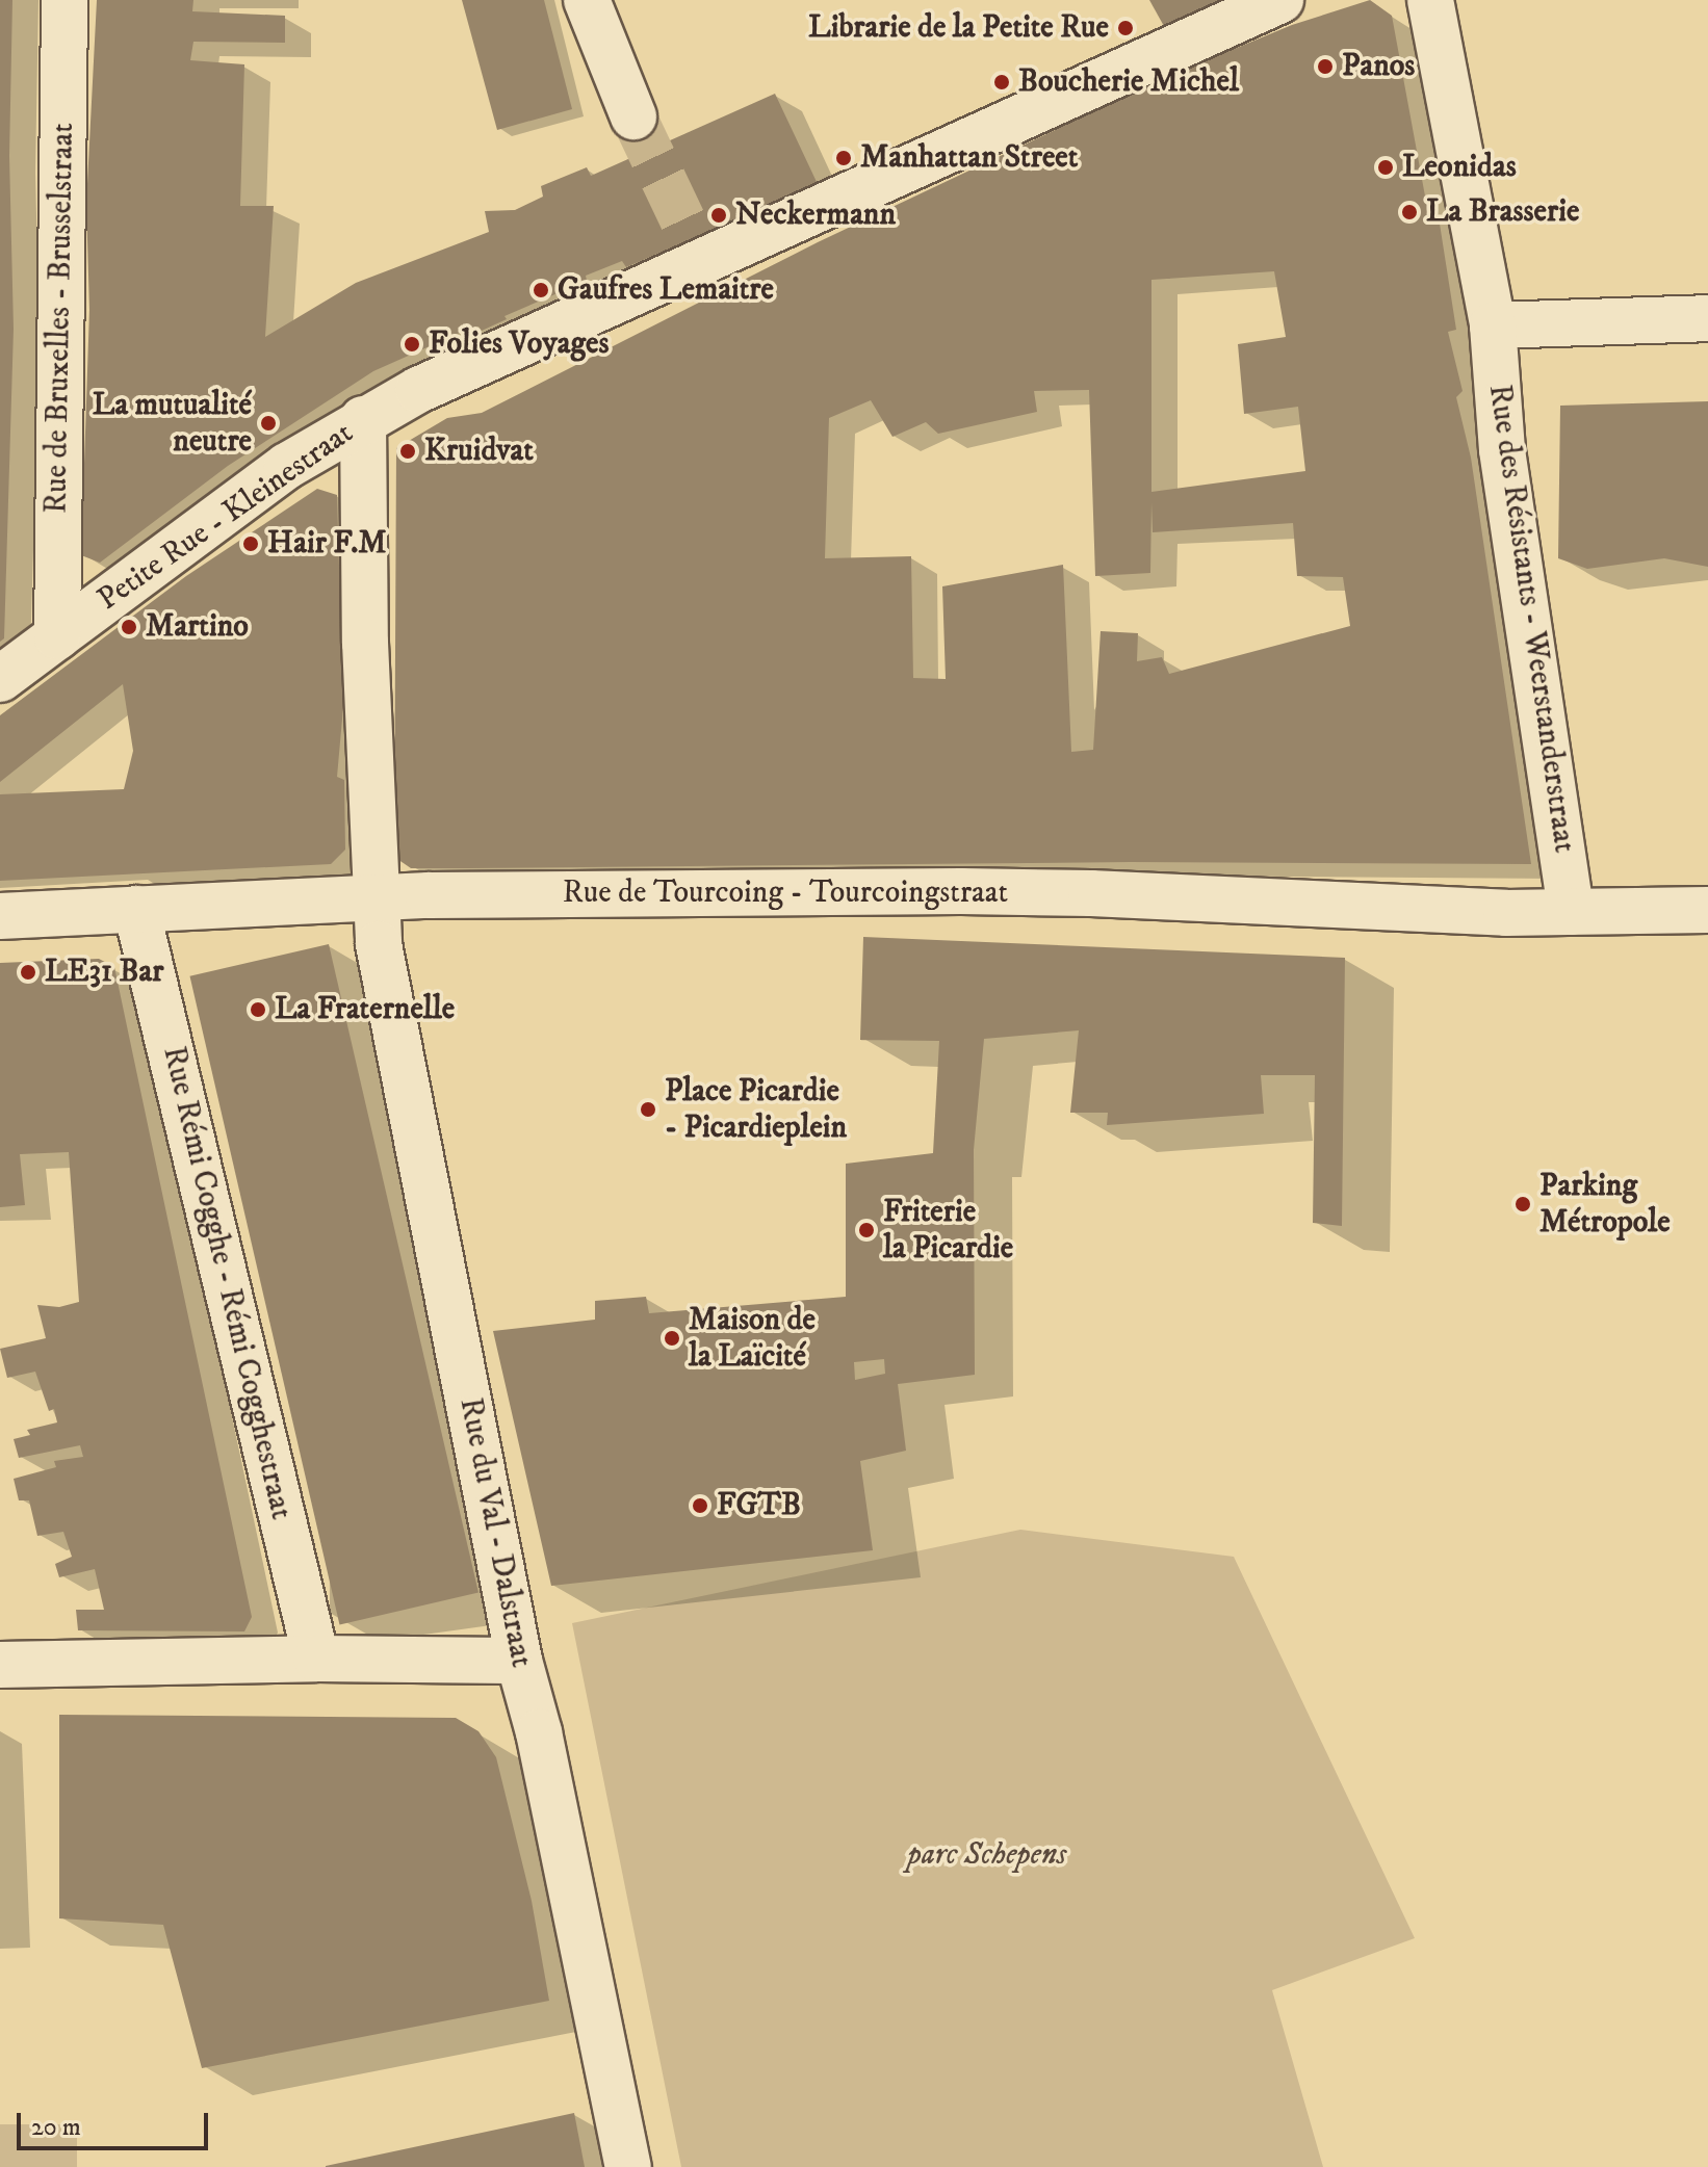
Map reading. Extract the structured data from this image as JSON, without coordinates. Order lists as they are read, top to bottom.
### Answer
{
  "streets": {
    "street": [
      "Rue de Bruxelles - Brusselstraat",
      "Petite Rue - Kleinestraat",
      "Rue des Résistants - Weerstanderstraat",
      "Rue de Tourcoing - Tourcoingstraat",
      "Rue Rémi Cogghe - Rémi Cogghestraat",
      "Rue du Val - Dalstraat"
    ]
  },
  "crossings": [
    ["Rue de Bruxelles - Brusselstraat", "Petite Rue - Kleinestraat"],
    ["Petite Rue - Kleinestraat", "Rue du Val - Dalstraat"],
    ["Rue des Résistants - Weerstanderstraat", "Rue de Tourcoing - Tourcoingstraat"],
    ["Rue de Tourcoing - Tourcoingstraat", "Rue Rémi Cogghe - Rémi Cogghestraat"],
    ["Rue de Tourcoing - Tourcoingstraat", "Rue du Val - Dalstraat"]
  ],
  "parks": ["parc Schepens"],
  "places": [
    "Librarie de la Petite Rue",
    "Panos",
    "Boucherie Michel",
    "Manhattan Street",
    "Leonidas",
    "La Brasserie",
    "Neckermann",
    "Gaufres Lemaitre",
    "Folies Voyages",
    "La mutualité neutre",
    "Kruidvat",
    "Hair F.M",
    "Martino",
    "LE31 Bar",
    "La Fraternelle",
    "Place Picardie - Picardieplein",
    "Parking Métropole",
    "Friterie la Picardie",
    "Maison de la Laïcité",
    "FGTB"
  ],
  "scale_bar": "20 m"
}
